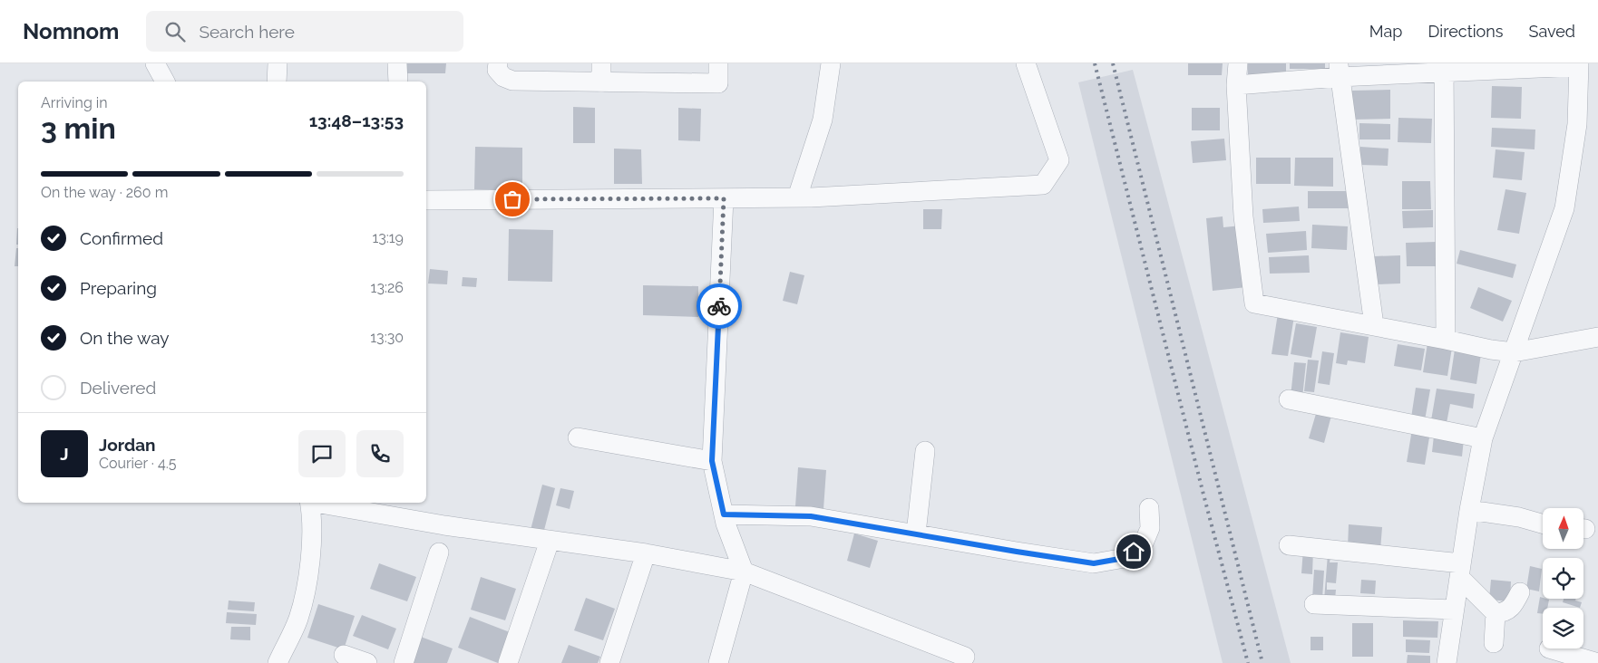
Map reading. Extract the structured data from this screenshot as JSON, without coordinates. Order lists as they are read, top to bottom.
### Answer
{
  "north": "top",
  "page": {
    "header": "Nomnom",
    "search": "Search here",
    "nav": ["Map", "Directions", "Saved"],
    "heading": ["3 min", "Arriving in", "13:48–13:53"],
    "panel": ["Jordan", "Courier · 4.5"],
    "bar": "On the way · 260 m",
    "list": [
      ["Confirmed", "13:19"],
      ["Preparing", "13:26"],
      ["On the way", "13:30"],
      "Delivered"
    ],
    "round": "J"
  }
}
